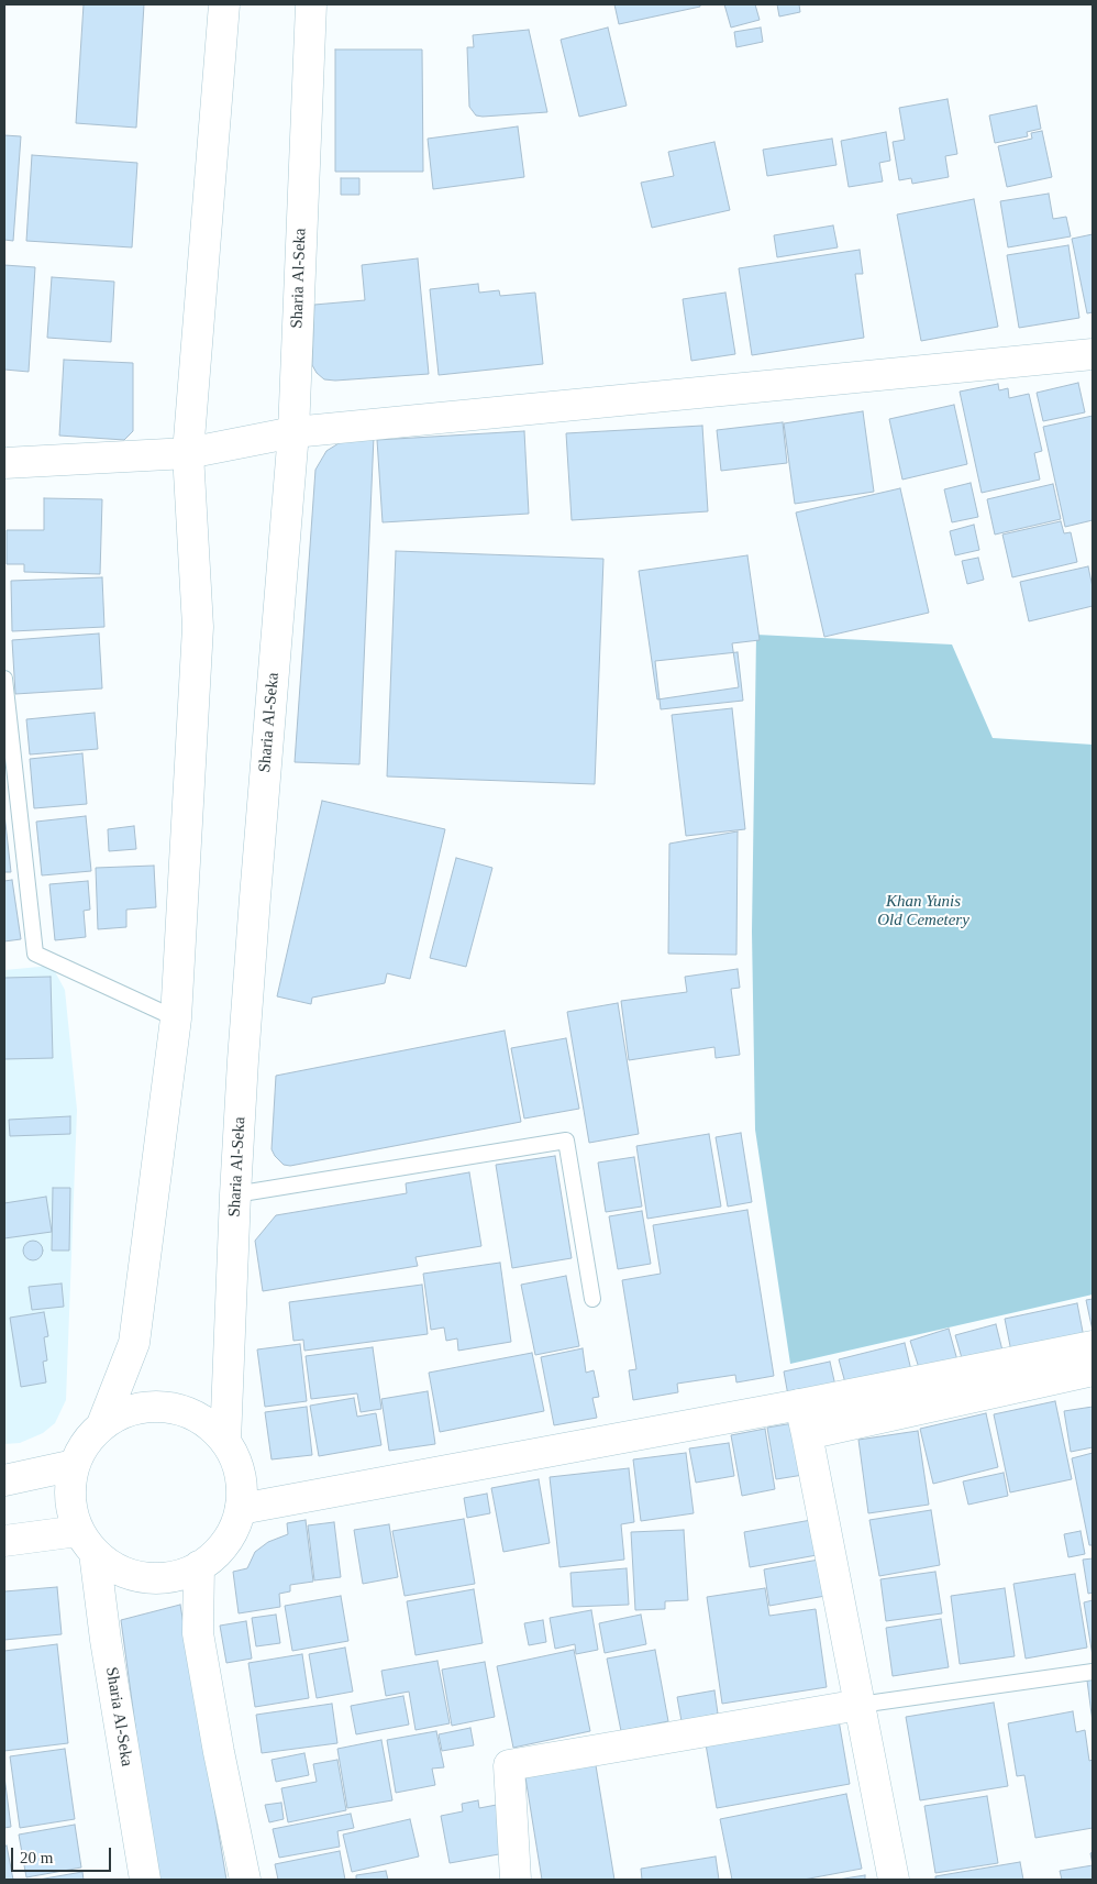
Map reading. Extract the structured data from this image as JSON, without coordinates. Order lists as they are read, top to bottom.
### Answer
{
  "streets": {
    "main road": ["Sharia Al-Seka"]
  },
  "parks": ["Khan Yunis Old Cemetery"],
  "scale_bar": "20 m"
}
